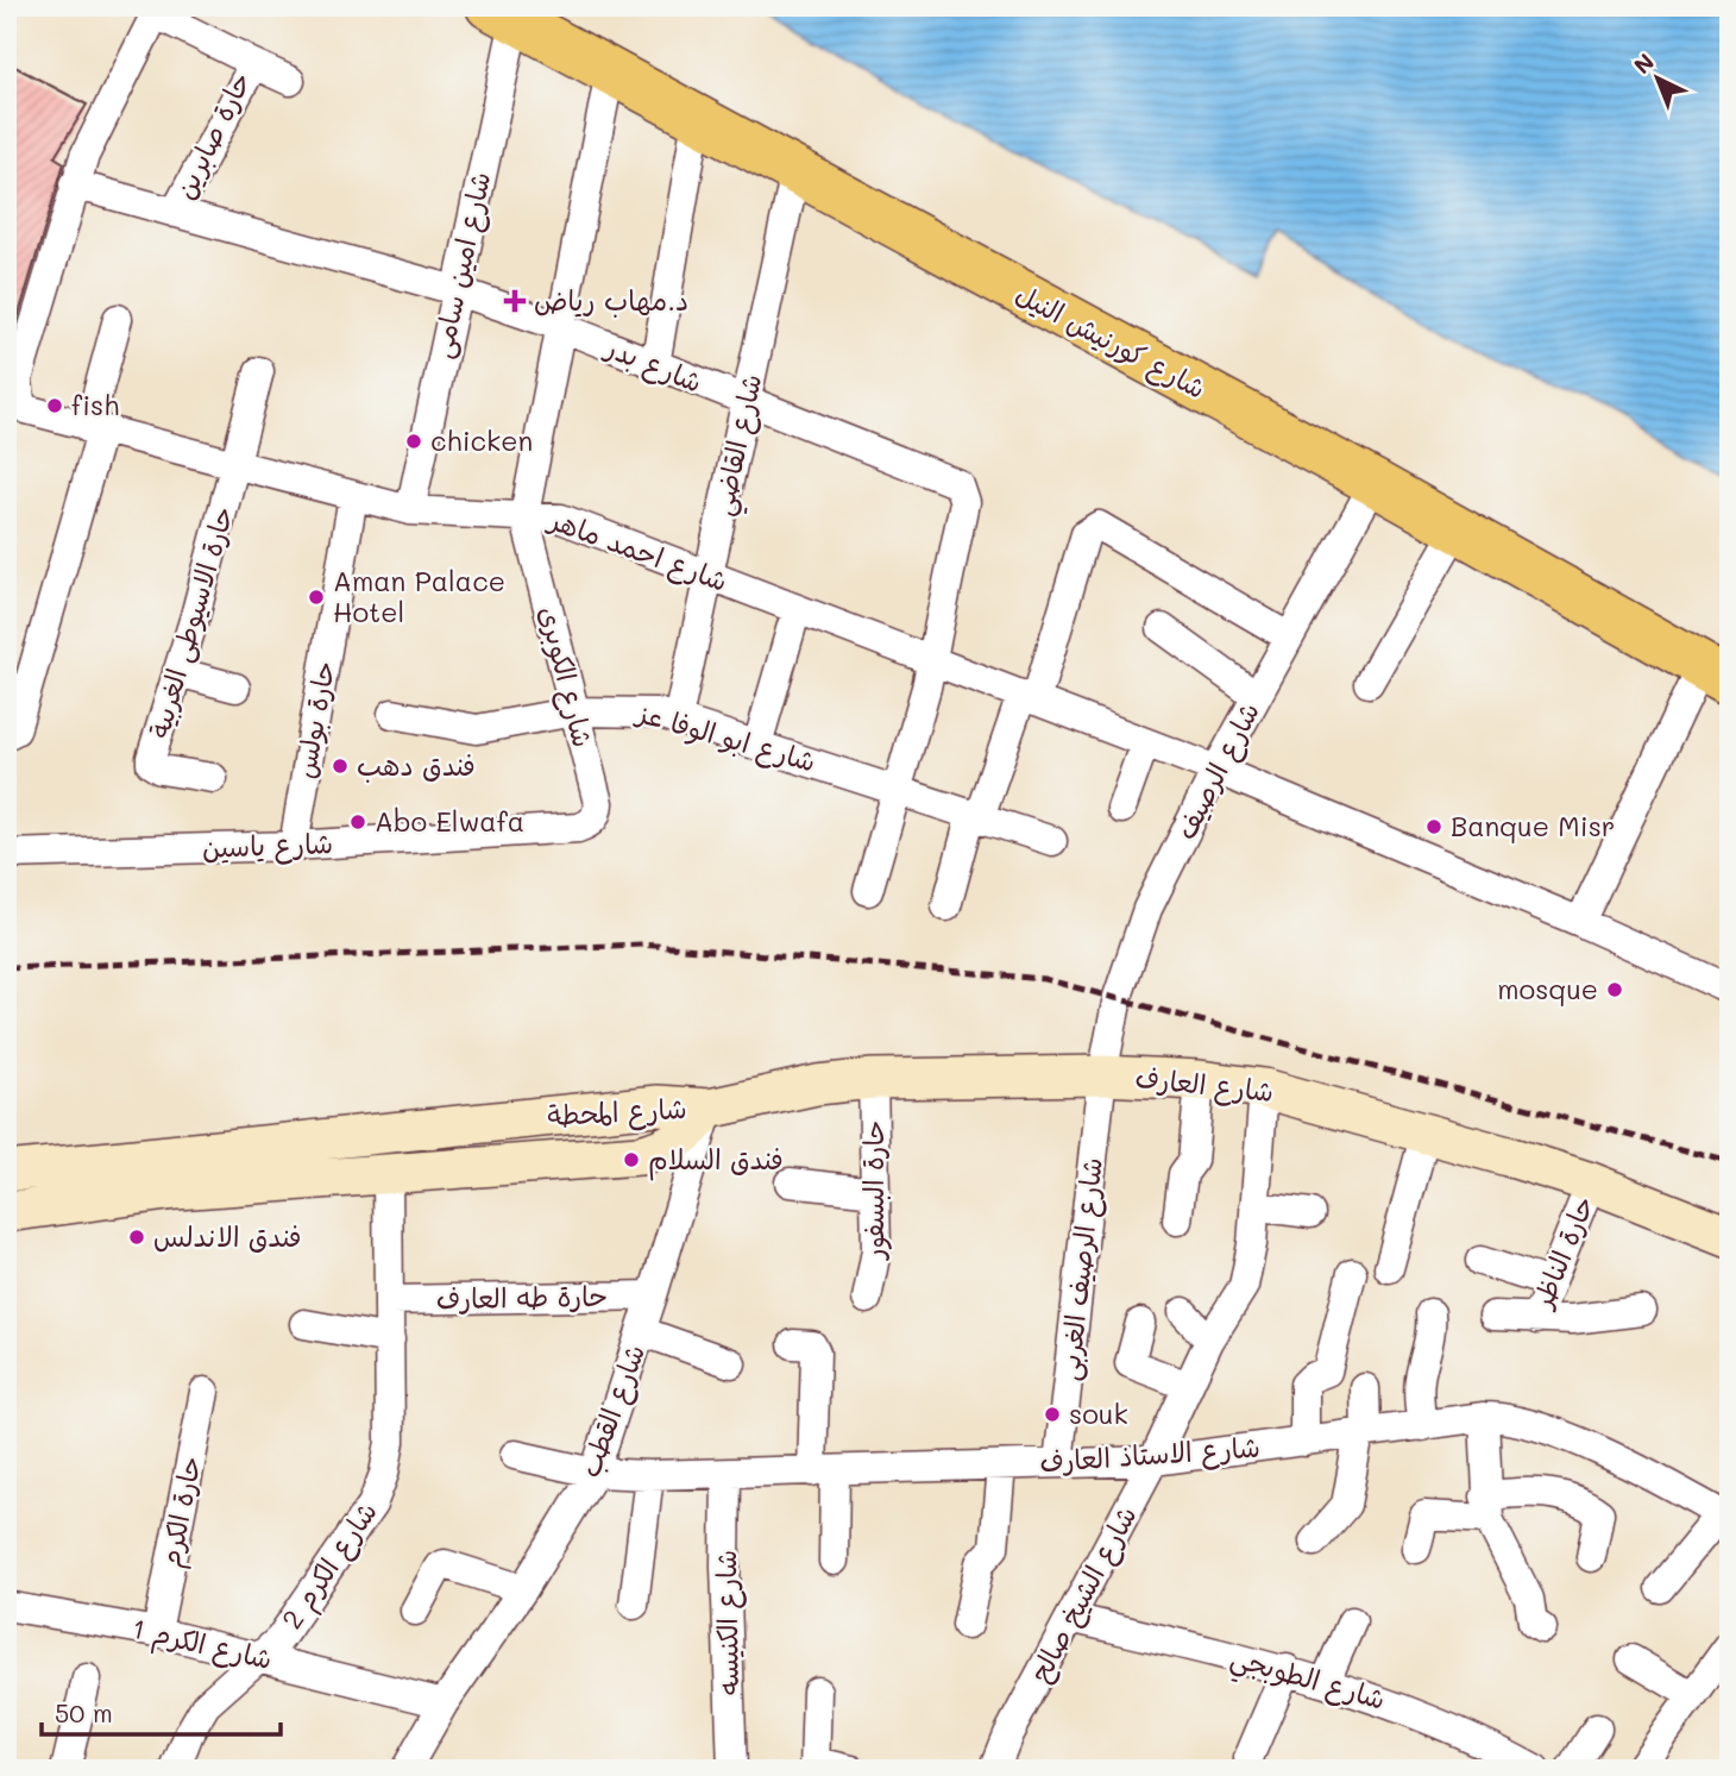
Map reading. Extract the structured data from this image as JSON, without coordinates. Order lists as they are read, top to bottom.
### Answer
{
  "streets": {
    "main road": ["شارع كورنيش النيل"],
    "street": [
      "حارة صابرين",
      "شارع امين سامى",
      "شارع بدر",
      "شارع القاضي",
      "شارع احمد ماهر",
      "حارة الاسيوطى الغربية",
      "شارع الكوبرى",
      "حارة بولس",
      "شارع ابو الوفا عز",
      "شارع الرصيف",
      "شارع ياسين",
      "شارع العارف",
      "شارع المحطة",
      "حارة البسفور",
      "حارة الناظر",
      "شارع الرصيف الغربى",
      "حارة طه العارف",
      "شارع القطب",
      "شارع الاستاذ العارف",
      "حارة الكرم",
      "شارع الكرم 2",
      "شارع الشيخ صالح",
      "شارع الكنيسه",
      "شارع الكرم 1",
      "شارع الطوبجي"
    ]
  },
  "crossings": [
    ["حارة صابرين", "شارع بدر"],
    ["شارع امين سامى", "شارع كورنيش النيل"],
    ["شارع امين سامى", "شارع بدر"],
    ["شارع امين سامى", "شارع احمد ماهر"],
    ["شارع كورنيش النيل", "شارع القاضي"],
    ["شارع كورنيش النيل", "شارع الرصيف"],
    ["شارع بدر", "شارع القاضي"],
    ["شارع بدر", "شارع احمد ماهر"],
    ["شارع القاضي", "شارع احمد ماهر"],
    ["شارع القاضي", "شارع ابو الوفا عز"],
    ["شارع احمد ماهر", "حارة الاسيوطى الغربية"],
    ["شارع احمد ماهر", "شارع الكوبرى"],
    ["شارع احمد ماهر", "حارة بولس"],
    ["شارع احمد ماهر", "شارع الرصيف"],
    ["شارع الكوبرى", "شارع ابو الوفا عز"],
    ["شارع الكوبرى", "شارع ياسين"],
    ["حارة بولس", "شارع ياسين"],
    ["شارع الرصيف", "شارع العارف"],
    ["شارع الرصيف", "شارع الرصيف الغربى"],
    ["شارع العارف", "شارع المحطة"],
    ["شارع العارف", "حارة البسفور"],
    ["شارع العارف", "حارة الناظر"],
    ["شارع العارف", "شارع الرصيف الغربى"],
    ["شارع العارف", "شارع القطب"],
    ["شارع العارف", "شارع الشيخ صالح"],
    ["شارع المحطة", "شارع القطب"],
    ["شارع المحطة", "شارع الكرم 2"],
    ["شارع الرصيف الغربى", "شارع الاستاذ العارف"],
    ["حارة طه العارف", "شارع القطب"],
    ["حارة طه العارف", "شارع الكرم 2"],
    ["شارع القطب", "شارع الاستاذ العارف"],
    ["شارع القطب", "شارع الكرم 1"],
    ["شارع الاستاذ العارف", "شارع الشيخ صالح"],
    ["شارع الاستاذ العارف", "شارع الكنيسه"],
    ["حارة الكرم", "شارع الكرم 1"],
    ["شارع الكرم 2", "شارع الكرم 1"],
    ["شارع الشيخ صالح", "شارع الطوبجي"]
  ],
  "places": {
    "health": ["د.مهاب رياض"],
    "other": [
      "fish",
      "chicken",
      "Aman Palace Hotel",
      "فندق دهب",
      "Abo Elwafa",
      "Banque Misr",
      "mosque",
      "فندق السلام",
      "فندق الاندلس",
      "souk"
    ]
  },
  "scale_bar": "50 m",
  "north": "top left"
}
